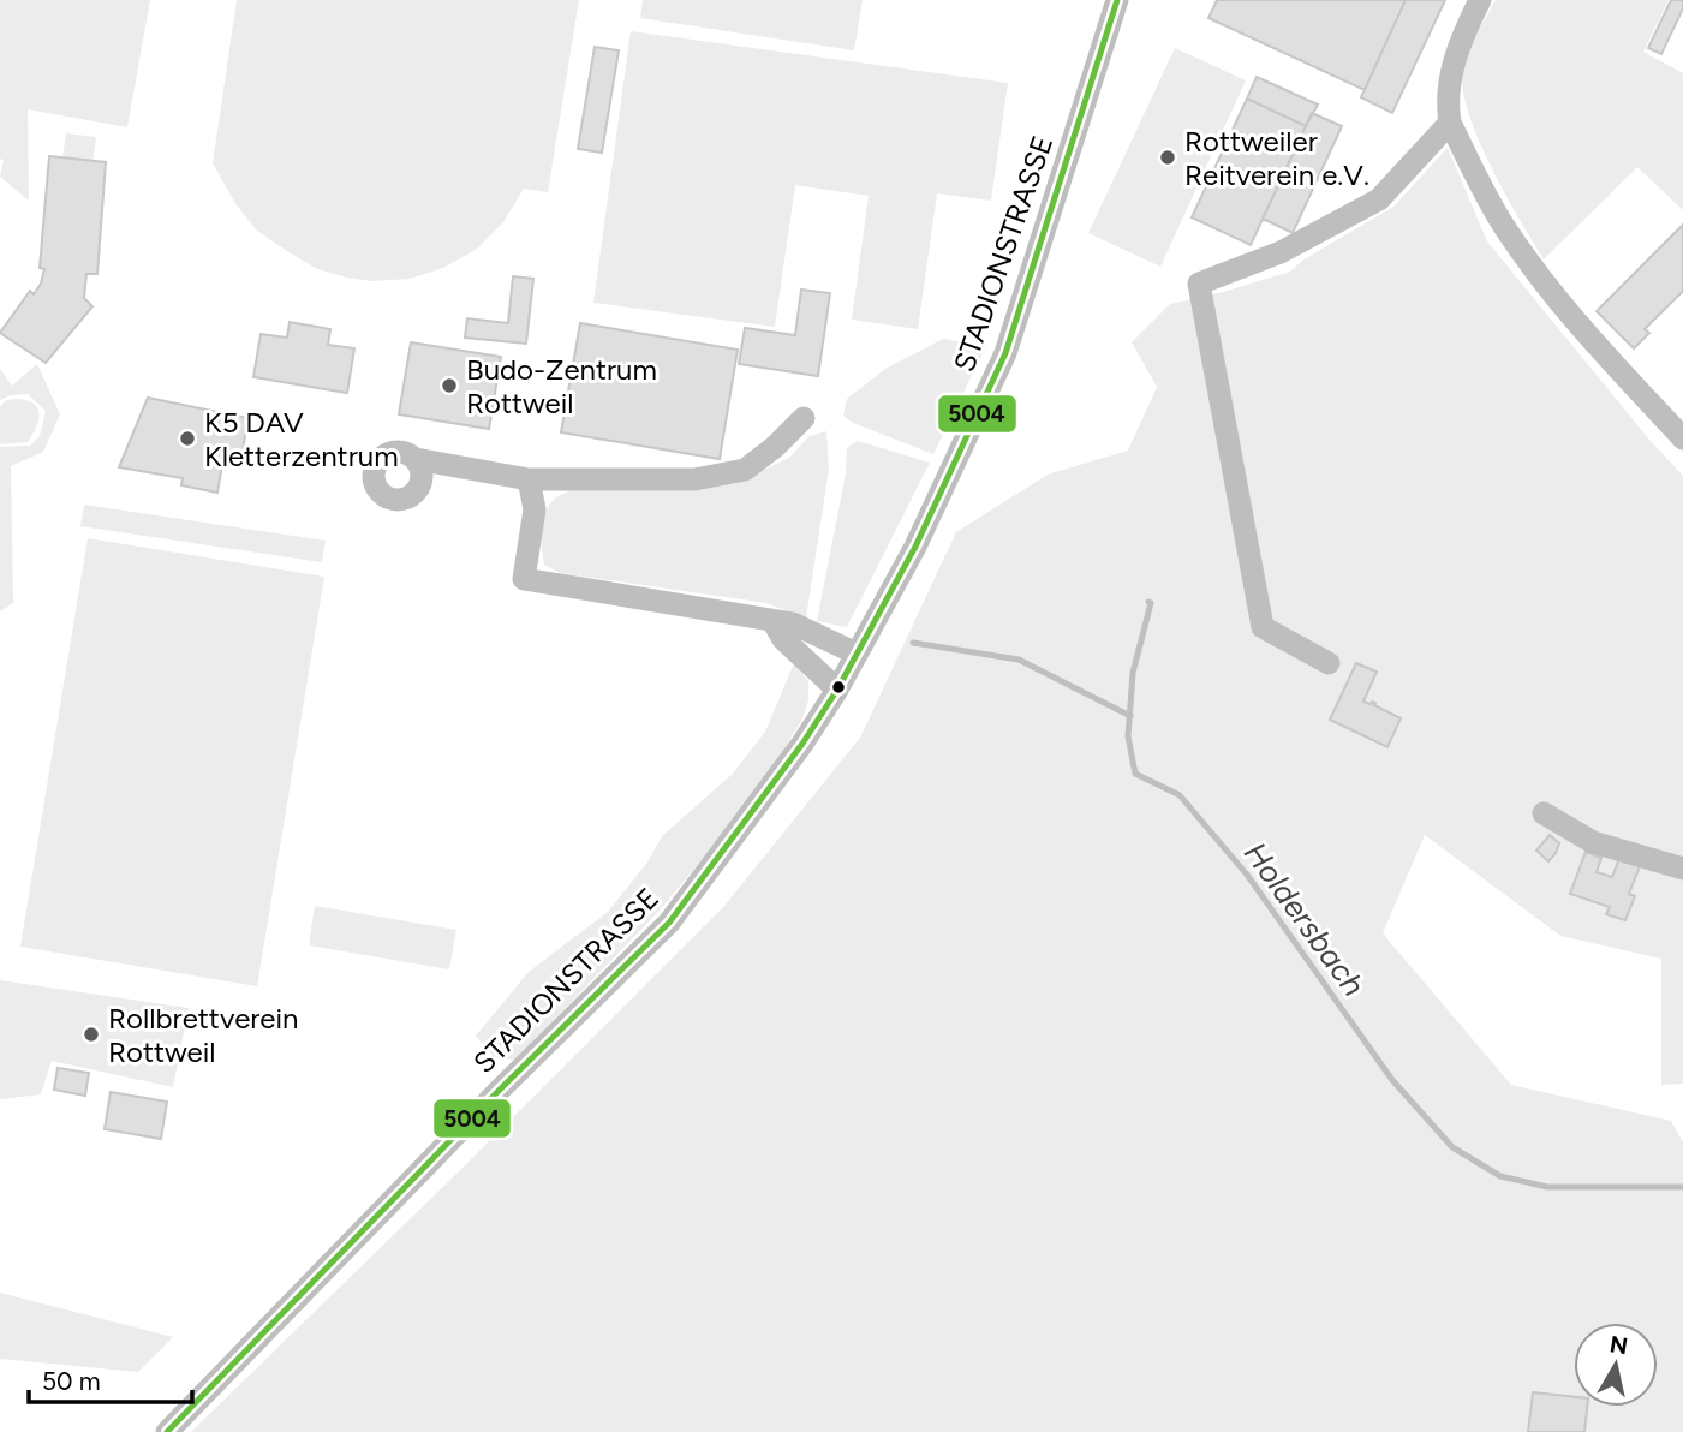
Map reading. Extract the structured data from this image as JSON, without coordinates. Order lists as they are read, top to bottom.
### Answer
{
  "streets": {
    "street": ["STADIONSTRASSE"]
  },
  "water": ["Holdersbach"],
  "places": [
    "Rottweiler Reitverein e.V.",
    "Budo-Zentrum Rottweil",
    "K5 DAV Kletterzentrum",
    "Rollbrettverein Rottweil"
  ],
  "lines": ["transit line 5004"],
  "scale_bar": "50 m",
  "north": "top"
}
